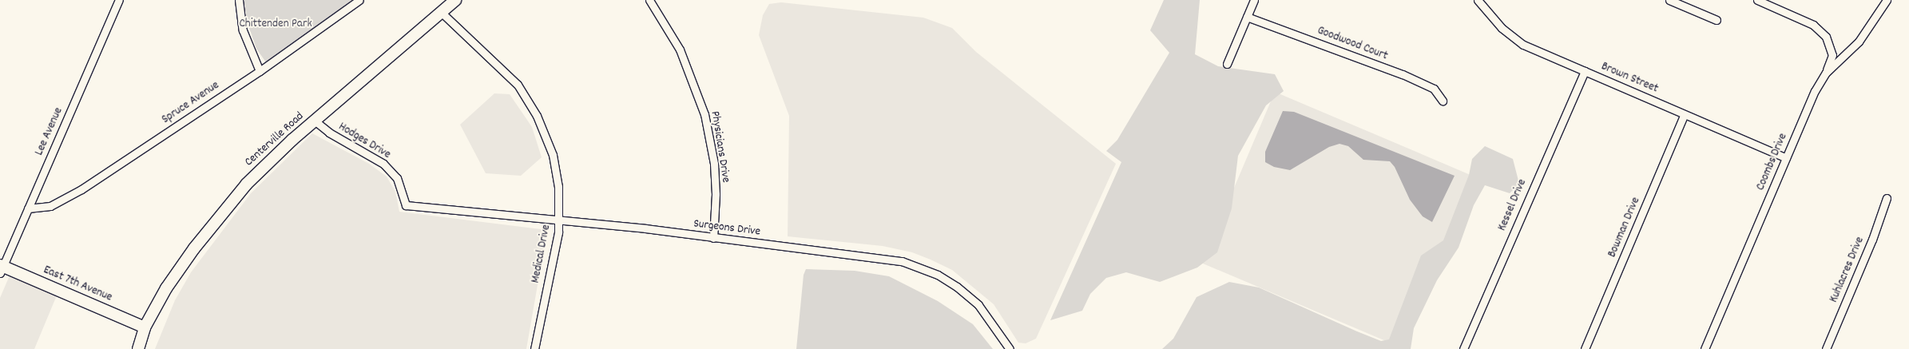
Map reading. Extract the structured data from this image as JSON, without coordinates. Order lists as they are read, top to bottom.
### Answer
{
  "streets": {
    "main road": ["Centerville Road", "East 7th Avenue"],
    "street": [
      "Goodwood Court",
      "Brown Street",
      "Spruce Avenue",
      "Lee Avenue",
      "Hodges Drive",
      "Physicians Drive",
      "Coombs Drive",
      "Kessel Drive",
      "Bowman Drive",
      "Surgeons Drive",
      "Medical Drive",
      "Kuhlacres Drive"
    ]
  },
  "crossings": [
    ["Brown Street", "Coombs Drive"],
    ["Brown Street", "Kessel Drive"],
    ["Brown Street", "Bowman Drive"],
    ["Spruce Avenue", "Lee Avenue"],
    ["Lee Avenue", "East 7th Avenue"],
    ["Centerville Road", "Hodges Drive"],
    ["Centerville Road", "Medical Drive"],
    ["Centerville Road", "East 7th Avenue"],
    ["Hodges Drive", "Surgeons Drive"],
    ["Physicians Drive", "Surgeons Drive"],
    ["Surgeons Drive", "Medical Drive"]
  ],
  "parks": ["Chittenden Park"]
}
